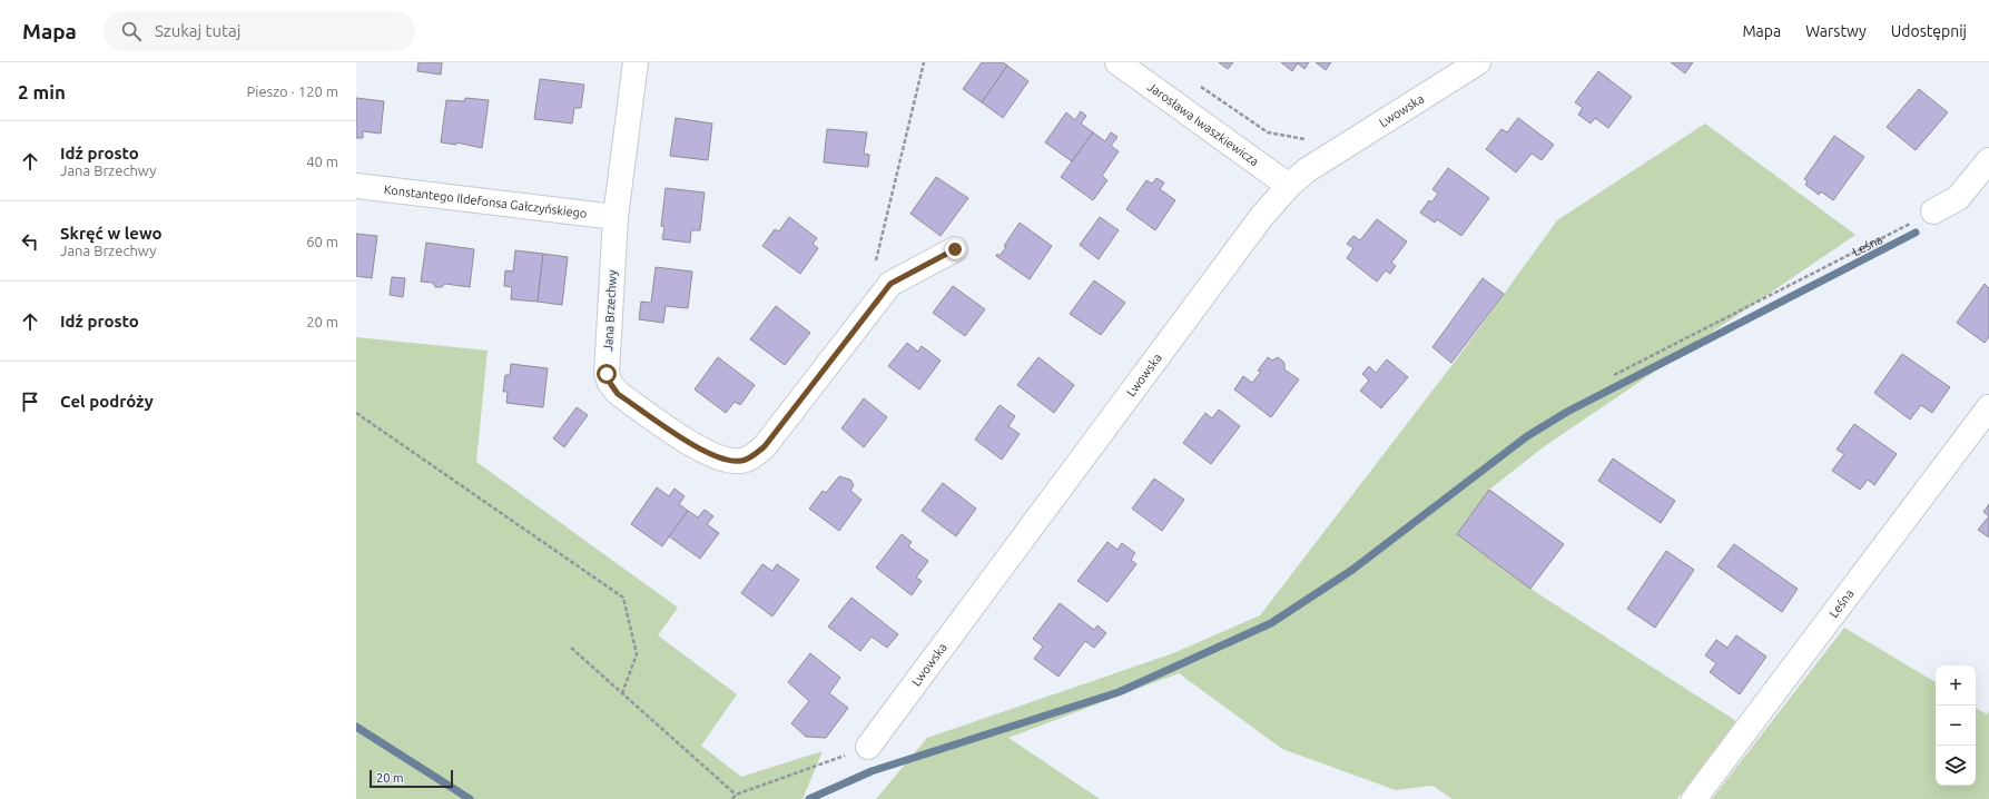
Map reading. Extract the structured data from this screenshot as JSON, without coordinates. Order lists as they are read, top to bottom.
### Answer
{
  "streets": {
    "street": [
      "Lwowska",
      "Jarosława Iwaszkiewicza",
      "Konstantego Ildefonsa Gałczyńskiego",
      "Leśna",
      "Jana Brzechwy"
    ]
  },
  "crossings": [
    ["Lwowska", "Jarosława Iwaszkiewicza"],
    ["Konstantego Ildefonsa Gałczyńskiego", "Jana Brzechwy"]
  ],
  "scale_bar": "20 m",
  "page": {
    "header": "Mapa",
    "search": "Szukaj tutaj",
    "nav": ["Mapa", "Warstwy", "Udostępnij"],
    "heading": ["2 min", "Pieszo · 120 m"],
    "list": [
      ["Idź prosto", "Jana Brzechwy", "40 m"],
      ["Skręć w lewo", "Jana Brzechwy", "60 m"],
      ["Idź prosto", "20 m"],
      "Cel podróży"
    ],
    "map_buttons": ["+", "−"],
    "scale": "20 m"
  }
}
